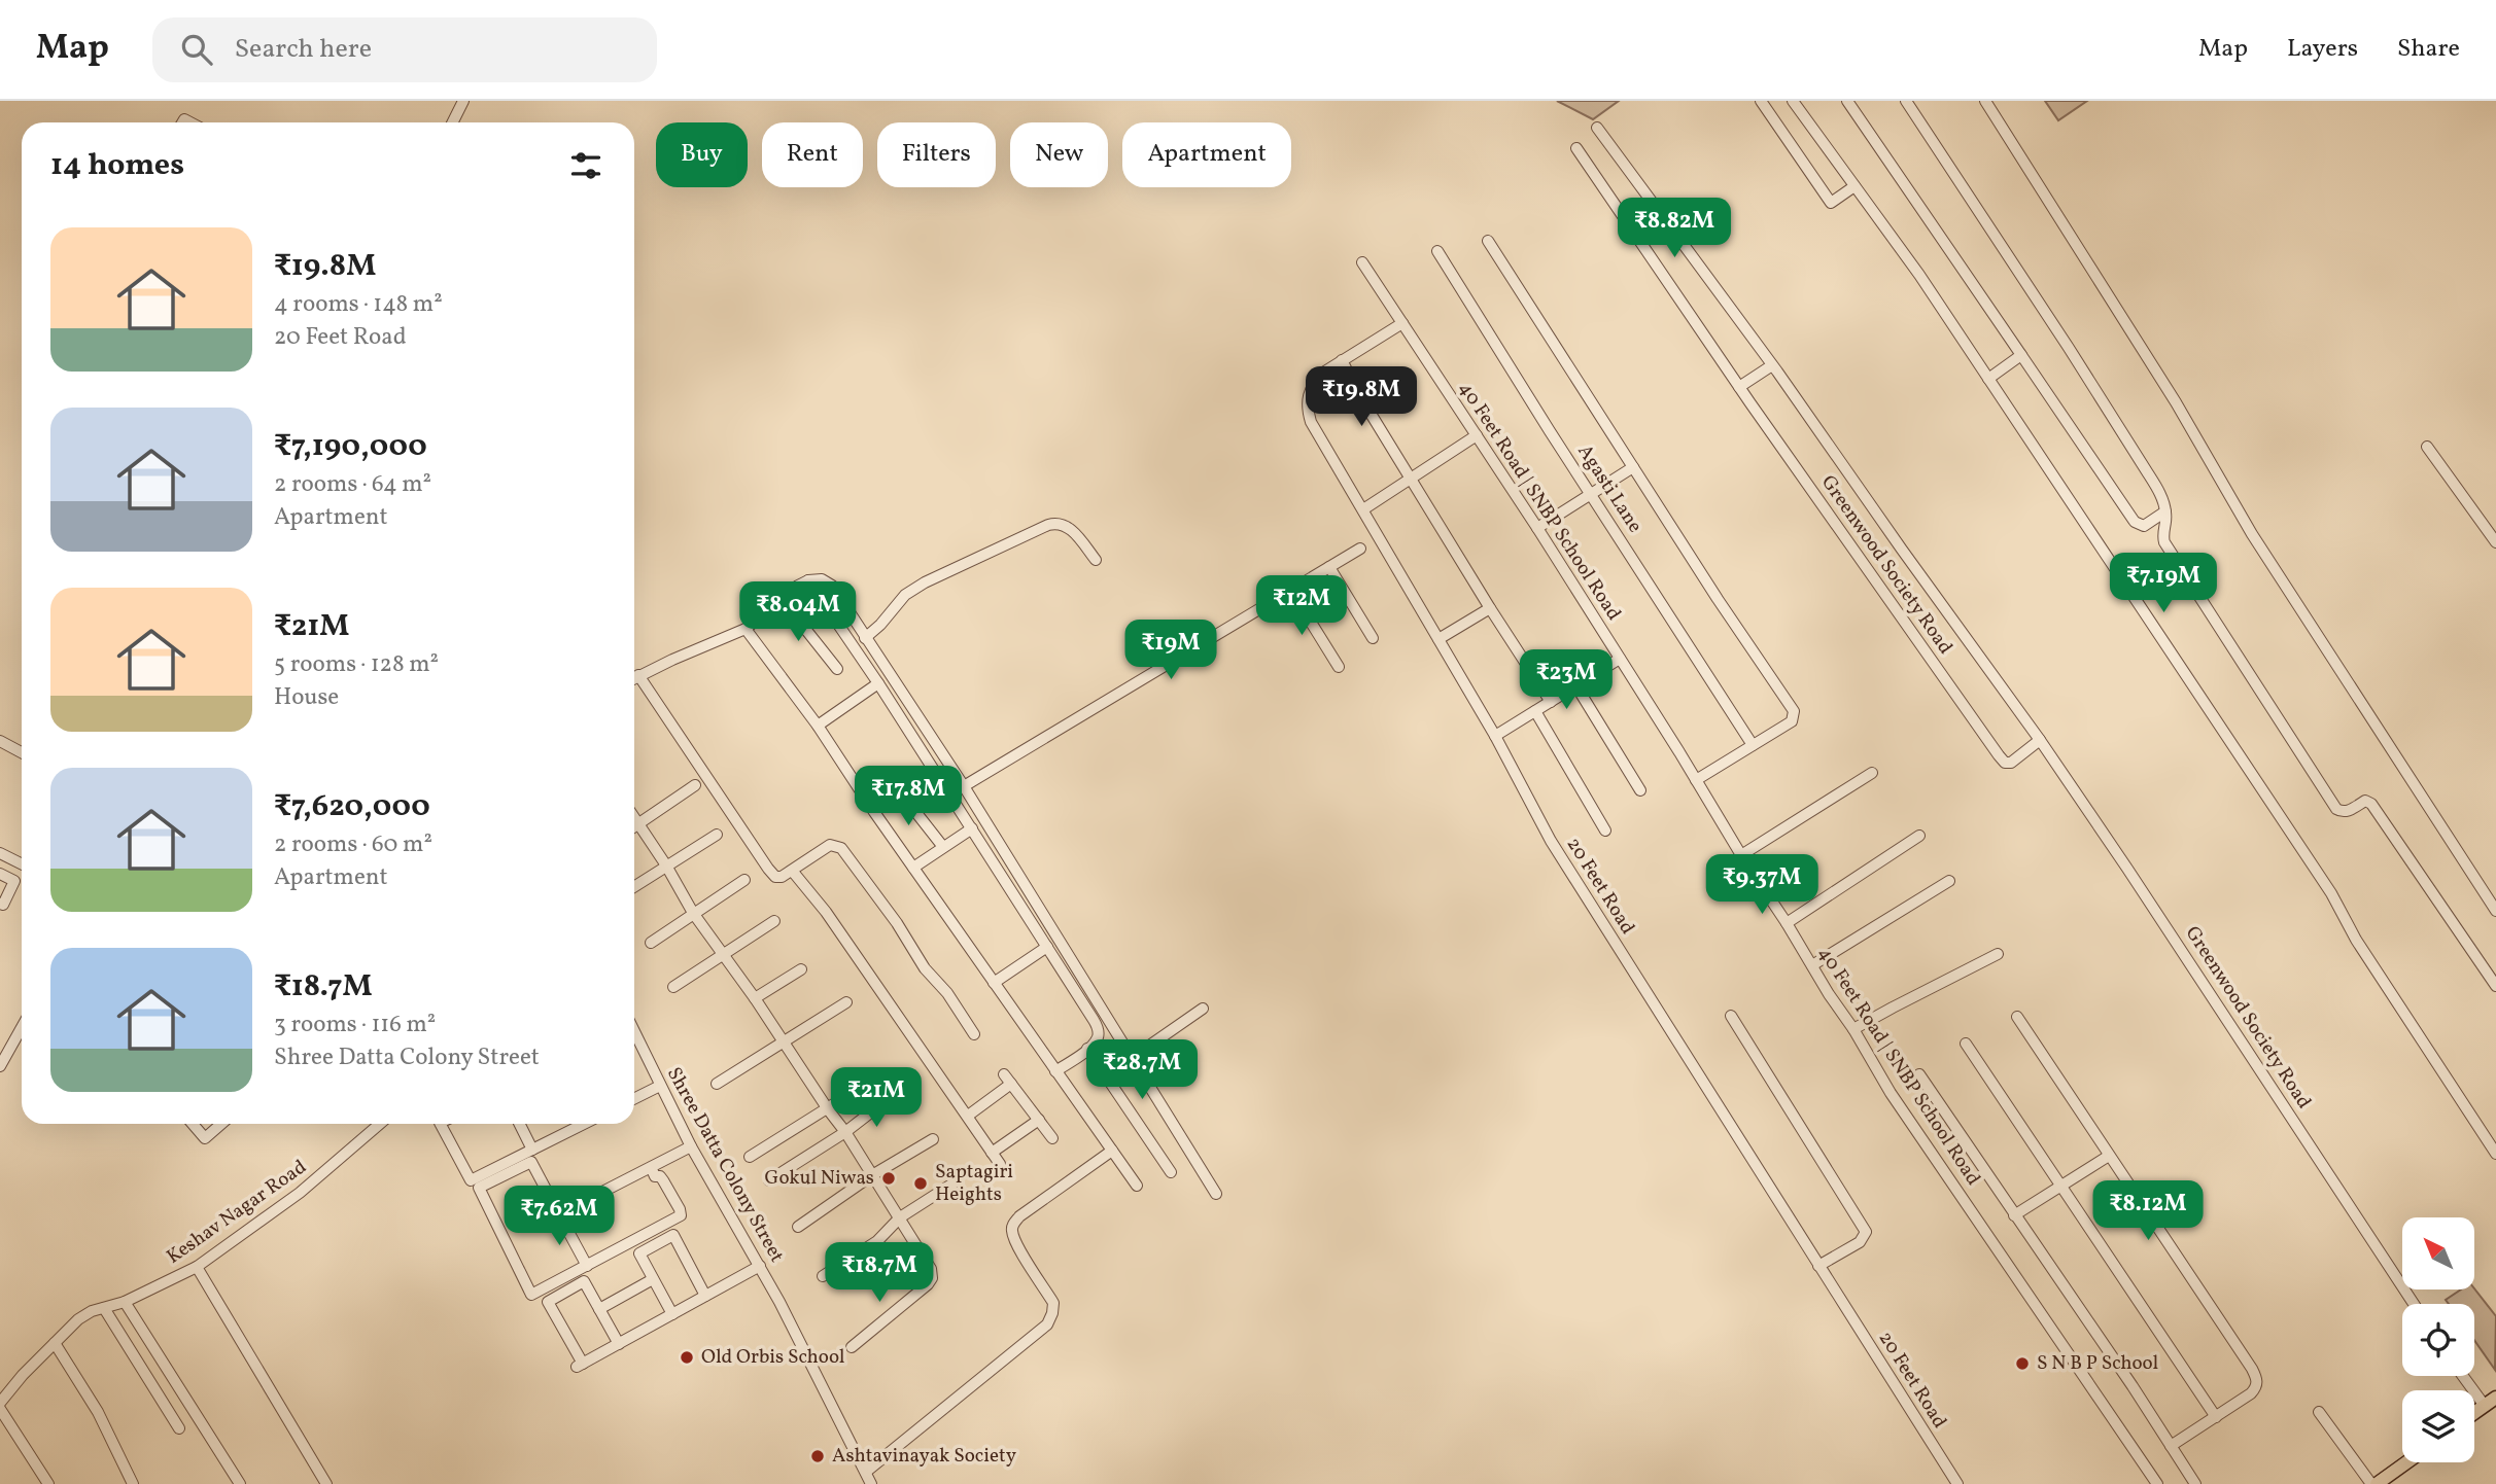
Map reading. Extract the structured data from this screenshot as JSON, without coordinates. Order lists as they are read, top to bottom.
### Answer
{
  "streets": {
    "street": [
      "Agasti Lane",
      "40 Feet Road | SNBP School Road",
      "Greenwood Society Road",
      "20 Feet Road",
      "Shree Datta Colony Street",
      "Keshav Nagar Road"
    ]
  },
  "crossings": [
    ["40 Feet Road | SNBP School Road", "20 Feet Road"]
  ],
  "places": [
    "Gokul Niwas",
    "Saptagiri Heights",
    "Old Orbis School",
    "S N B P School",
    "Ashtavinayak Society"
  ],
  "north": "top left",
  "page": {
    "header": "Map",
    "search": "Search here",
    "nav": ["Map", "Layers", "Share"],
    "chip": [
      "Buy",
      "Rent",
      "Filters",
      "New",
      "Apartment"
    ],
    "heading": "14 homes",
    "price": [
      "₹8.82M",
      "₹19.8M",
      "₹7.19M",
      "₹12M",
      "₹8.04M",
      "₹19M",
      "₹23M",
      "₹17.8M",
      "₹9.37M",
      "₹28.7M",
      "₹21M",
      "₹8.12M",
      "₹7.62M",
      "₹18.7M"
    ],
    "list": [
      {
        "name": "₹19.8M",
        "note": "4 rooms · 148 m² · 20 Feet Road"
      },
      {
        "name": "₹7,190,000",
        "note": "2 rooms · 64 m² · Apartment"
      },
      {
        "name": "₹21M",
        "note": "5 rooms · 128 m² · House"
      },
      {
        "name": "₹7,620,000",
        "note": "2 rooms · 60 m² · Apartment"
      },
      {
        "name": "₹18.7M",
        "note": "3 rooms · 116 m² · Shree Datta Colony Street"
      }
    ]
  }
}
